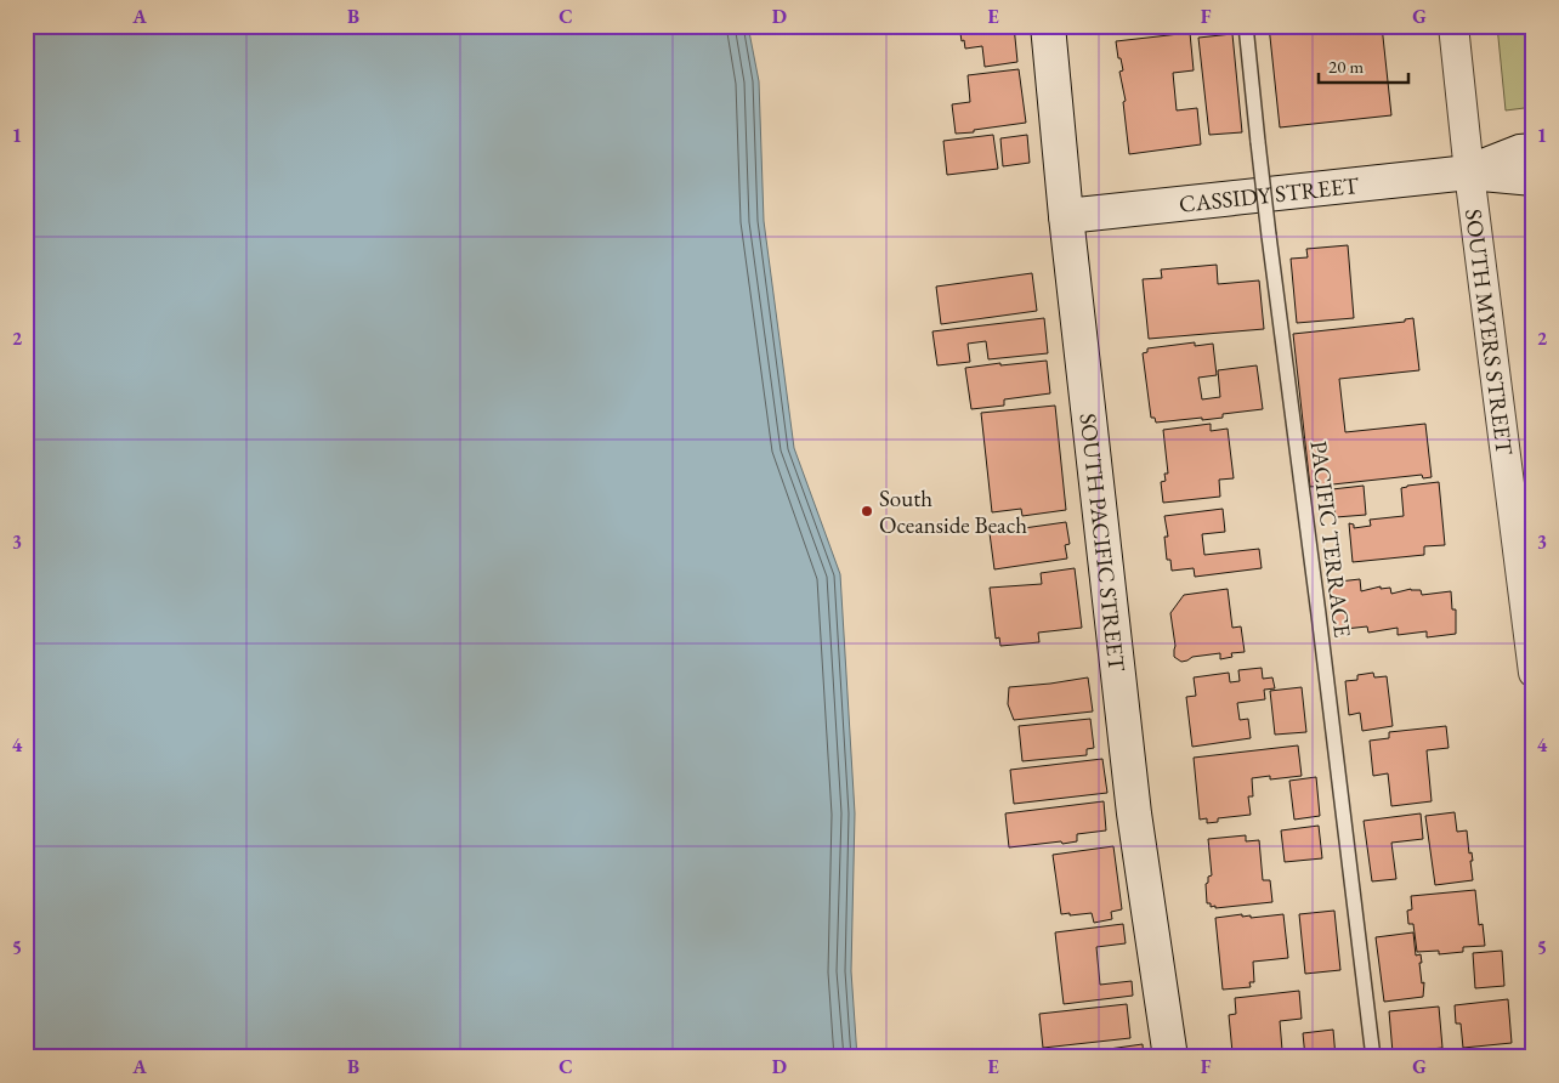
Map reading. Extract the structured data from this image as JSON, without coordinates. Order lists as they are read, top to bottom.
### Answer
{
  "streets": {
    "street": ["CASSIDY STREET", "SOUTH MYERS STREET", "SOUTH PACIFIC STREET"],
    "lane": ["PACIFIC TERRACE"]
  },
  "crossings": [
    ["CASSIDY STREET", "SOUTH MYERS STREET"],
    ["CASSIDY STREET", "SOUTH PACIFIC STREET"]
  ],
  "places": ["South Oceanside Beach"],
  "scale_bar": "20 m",
  "grid": {
    "columns": [
      "A",
      "B",
      "C",
      "D",
      "E",
      "F",
      "G"
    ],
    "rows": [
      "1",
      "2",
      "3",
      "4",
      "5"
    ]
  }
}
